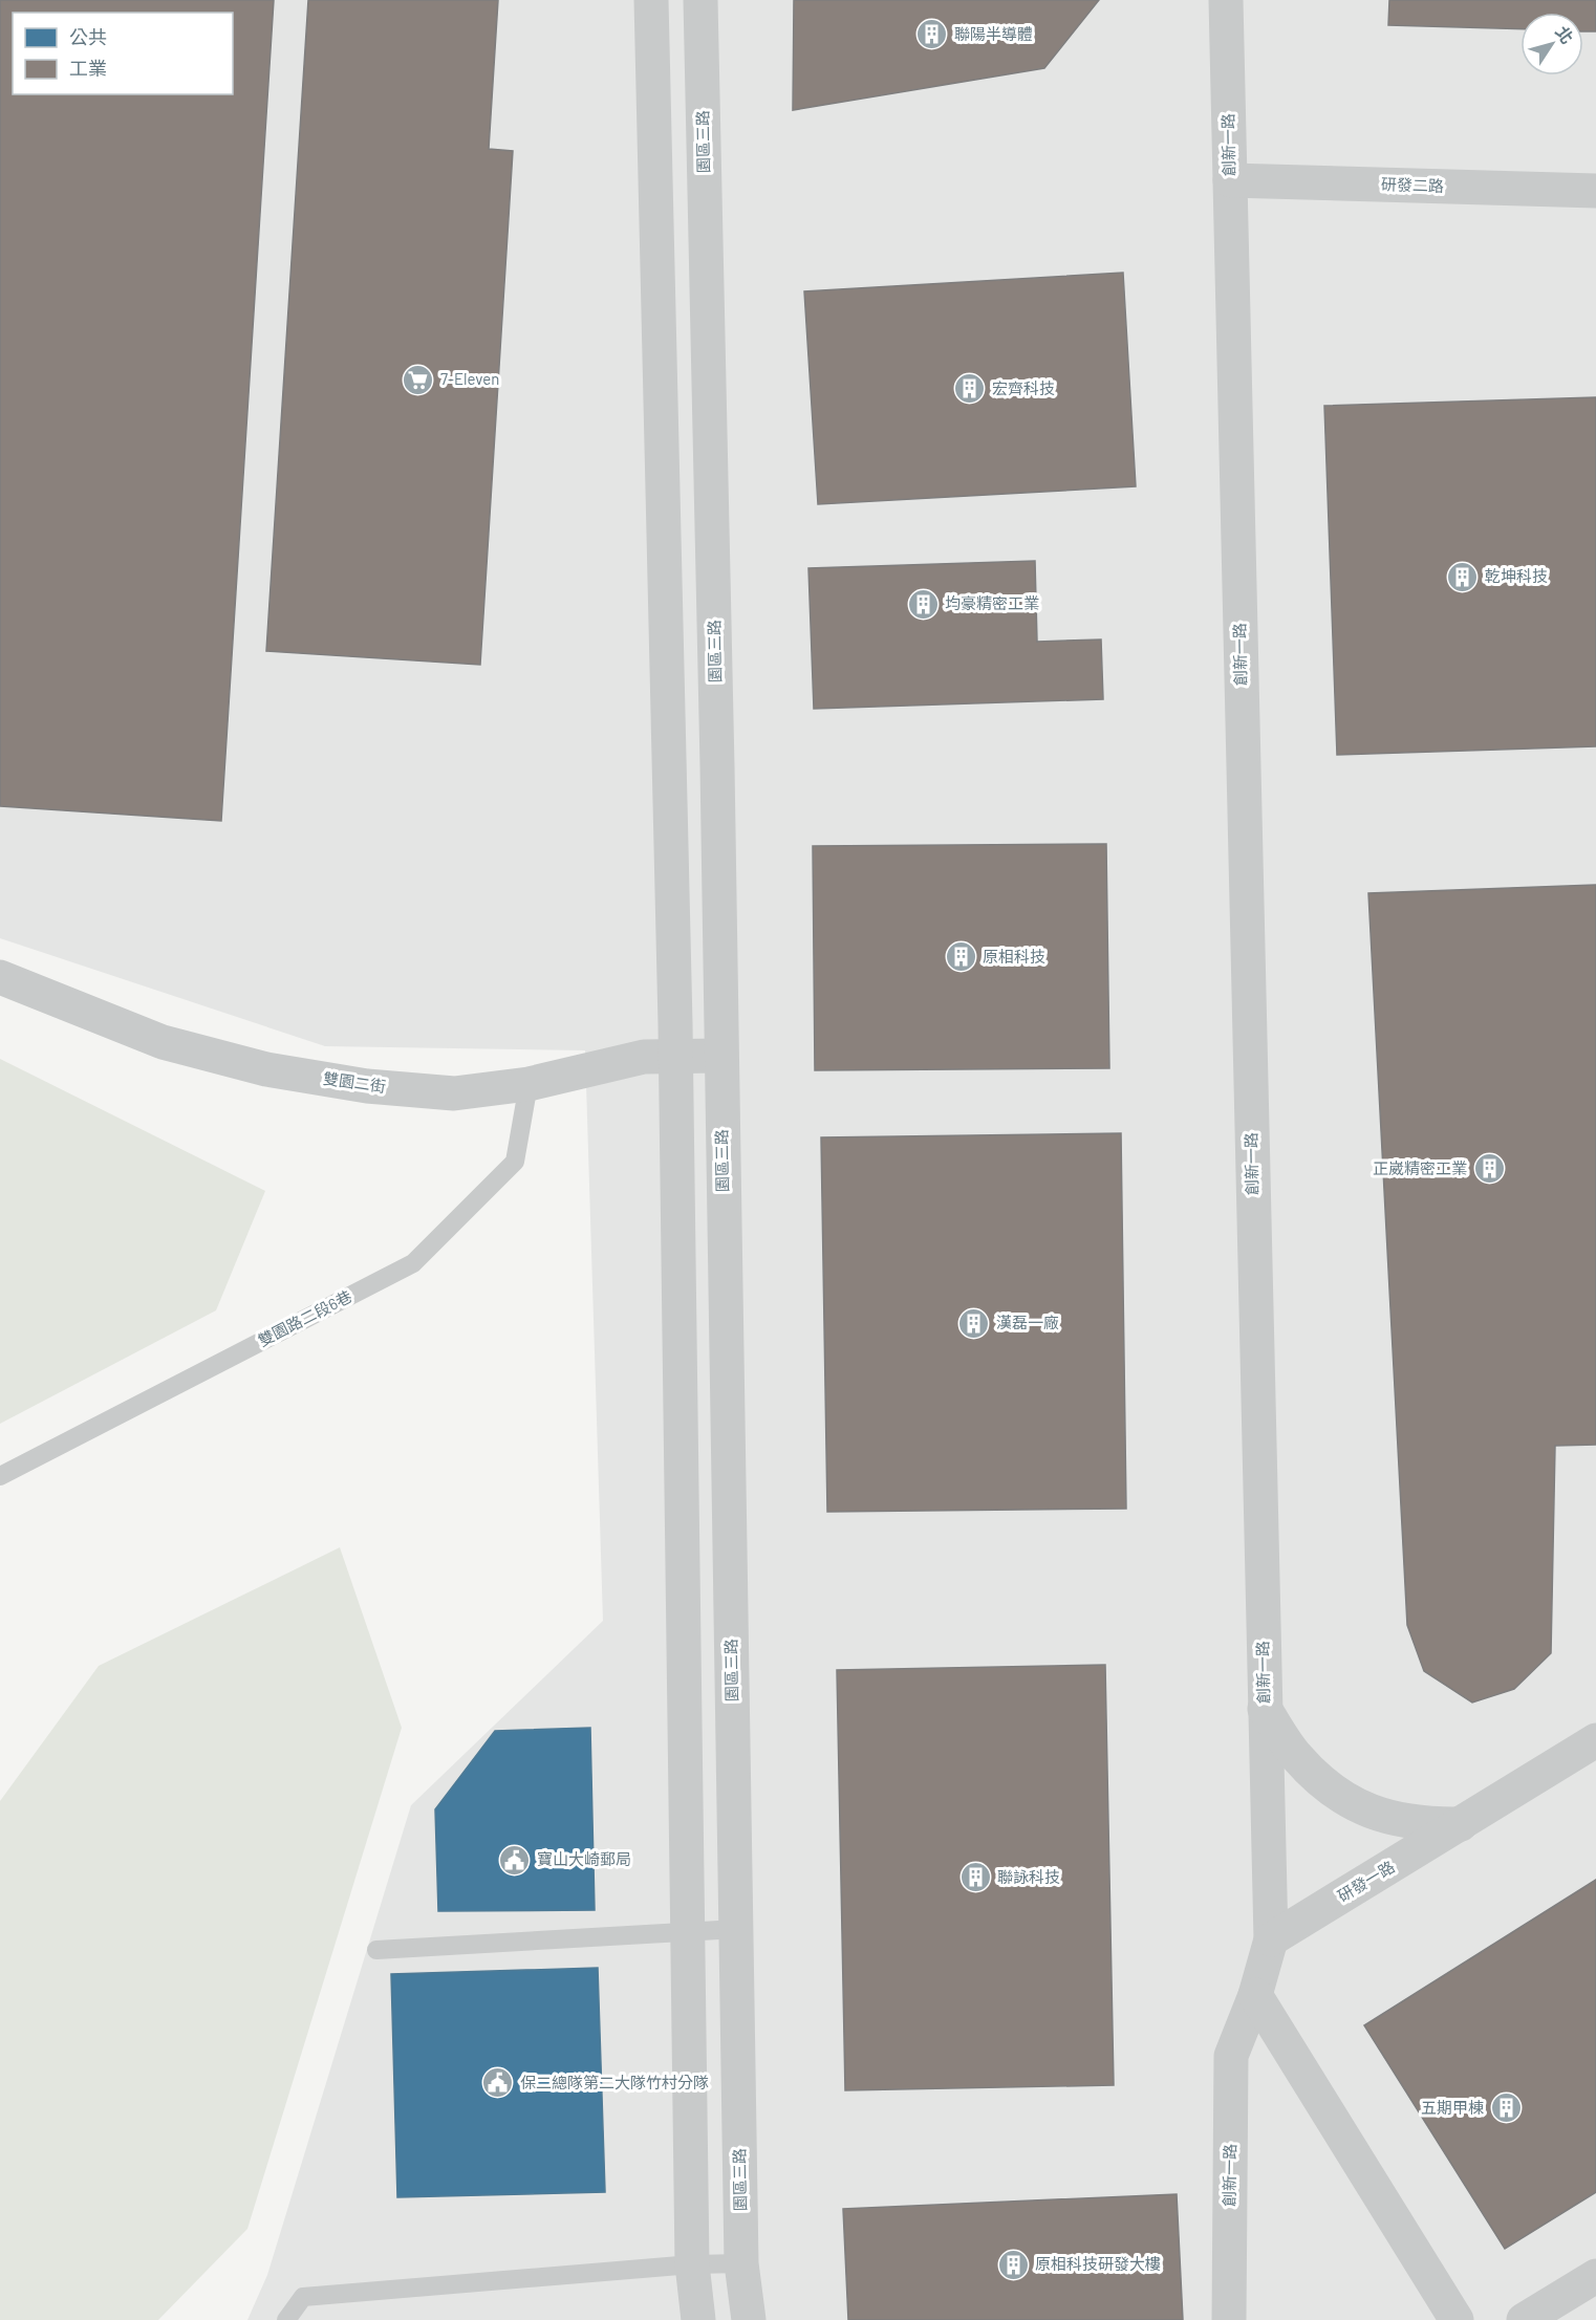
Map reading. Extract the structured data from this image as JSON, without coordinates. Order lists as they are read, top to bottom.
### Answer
{
  "streets": {
    "street": [
      "園區三路",
      "創新一路",
      "研發二路",
      "雙園二街",
      "研發一路"
    ],
    "lane": ["雙園路二段6巷"]
  },
  "crossings": [
    ["園區三路", "雙園二街"],
    ["創新一路", "研發二路"],
    ["創新一路", "研發一路"],
    ["雙園二街", "雙園路二段6巷"]
  ],
  "places": {
    "building": [
      "聯陽半導體",
      "宏齊科技",
      "乾坤科技",
      "均豪精密工業",
      "原相科技",
      "正崴精密工業",
      "漢磊一廠",
      "聯詠科技",
      "五期甲棟",
      "原相科技研發大樓"
    ],
    "supermarket": ["7-Eleven"],
    "public building": ["寶山大崎郵局", "保二總隊第二大隊竹村分隊"]
  },
  "legend": ["公共", "工業"],
  "north": "top right"
}
